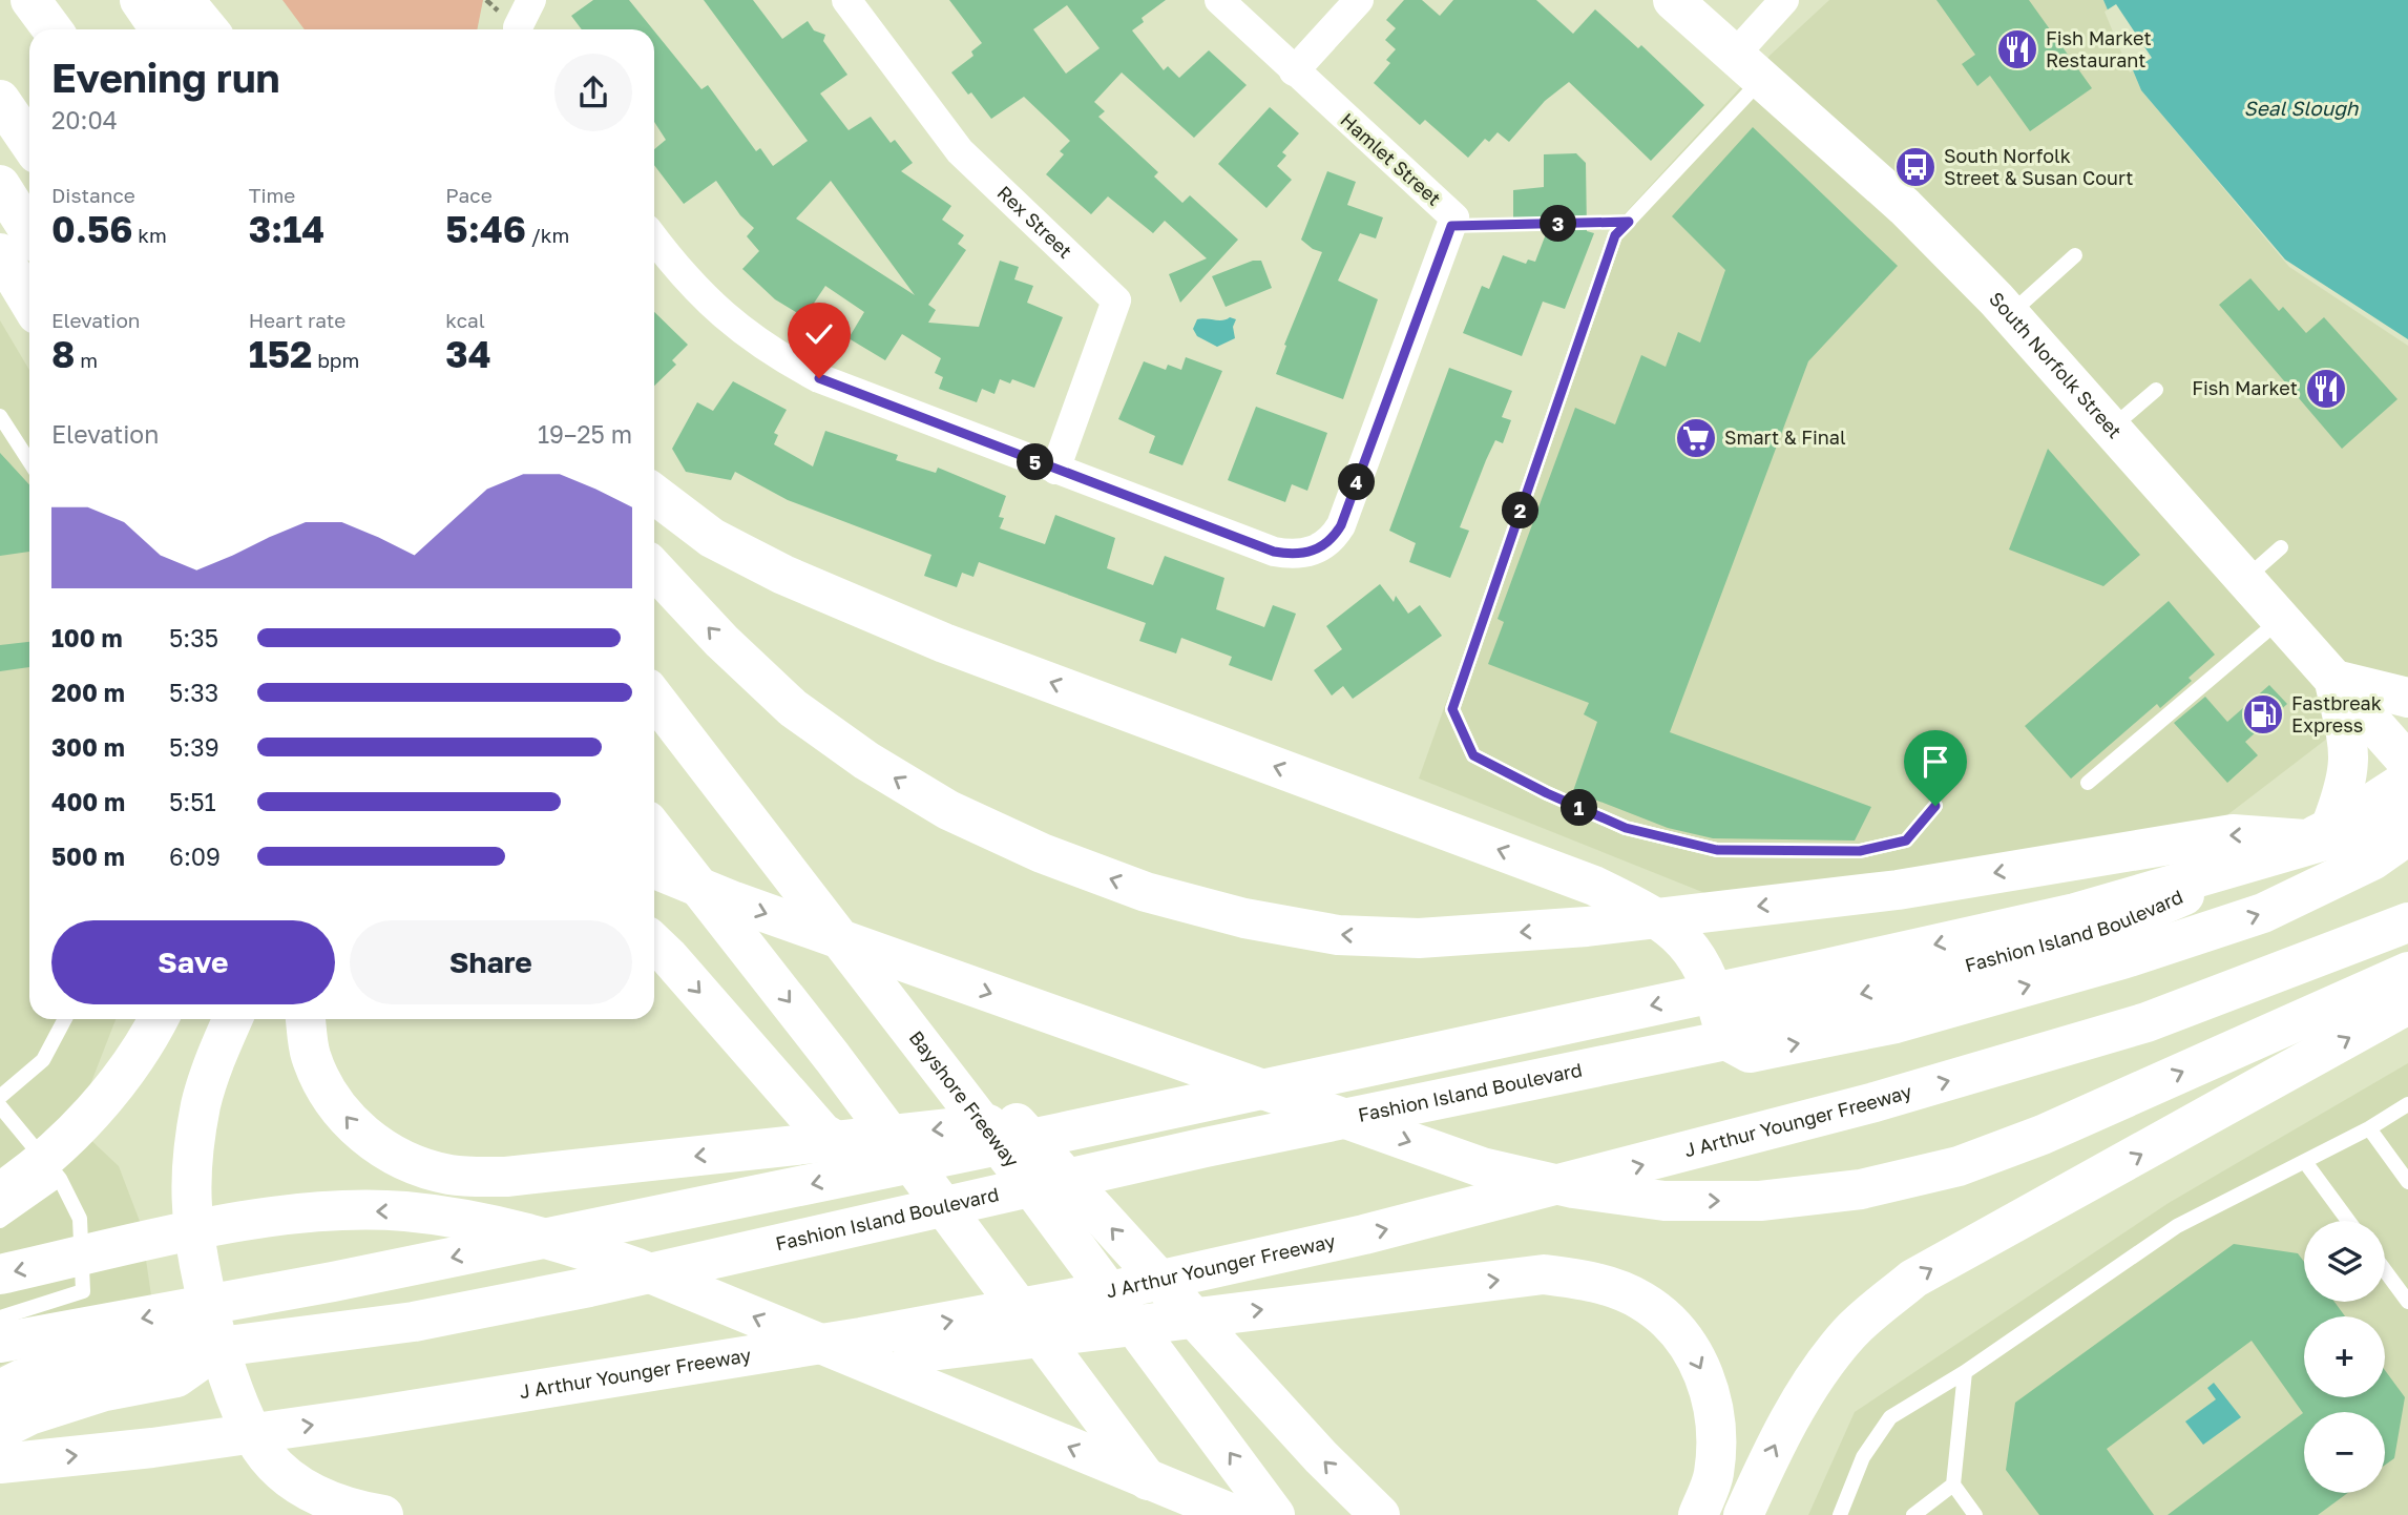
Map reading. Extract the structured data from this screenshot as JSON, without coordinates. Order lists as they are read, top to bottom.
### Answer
{
  "streets": {
    "main road": [
      "South Norfolk Street",
      "Fashion Island Boulevard",
      "Bayshore Freeway",
      "J Arthur Younger Freeway"
    ],
    "street": ["Hamlet Street", "Rex Street"]
  },
  "crossings": [
    ["Hamlet Street", "Rex Street"]
  ],
  "water": ["Seal Slough"],
  "places": {
    "restaurant": ["Fish Market Restaurant", "Fish Market"],
    "bus stop": ["South Norfolk Street & Susan Court"],
    "supermarket": ["Smart & Final"],
    "fuel station": ["Fastbreak Express"]
  },
  "page": {
    "heading": ["Evening run", "20:04"],
    "stats": [
      ["Distance", "0.56 km"],
      ["Time", "3:14"],
      ["Pace", "5:46 /km"],
      ["Elevation", "8 m"],
      ["Heart rate", "152 bpm"],
      ["kcal", "34"]
    ],
    "pins": [
      "3",
      "5",
      "4",
      "2",
      "1"
    ],
    "chart": ["Elevation", "19–25 m"],
    "list": [
      {
        "name": "100 m",
        "note": "5:35"
      },
      {
        "name": "200 m",
        "note": "5:33"
      },
      {
        "name": "300 m",
        "note": "5:39"
      },
      {
        "name": "400 m",
        "note": "5:51"
      },
      {
        "name": "500 m",
        "note": "6:09"
      }
    ],
    "buttons": ["Save", "Share"],
    "map_buttons": ["+", "−"]
  }
}
